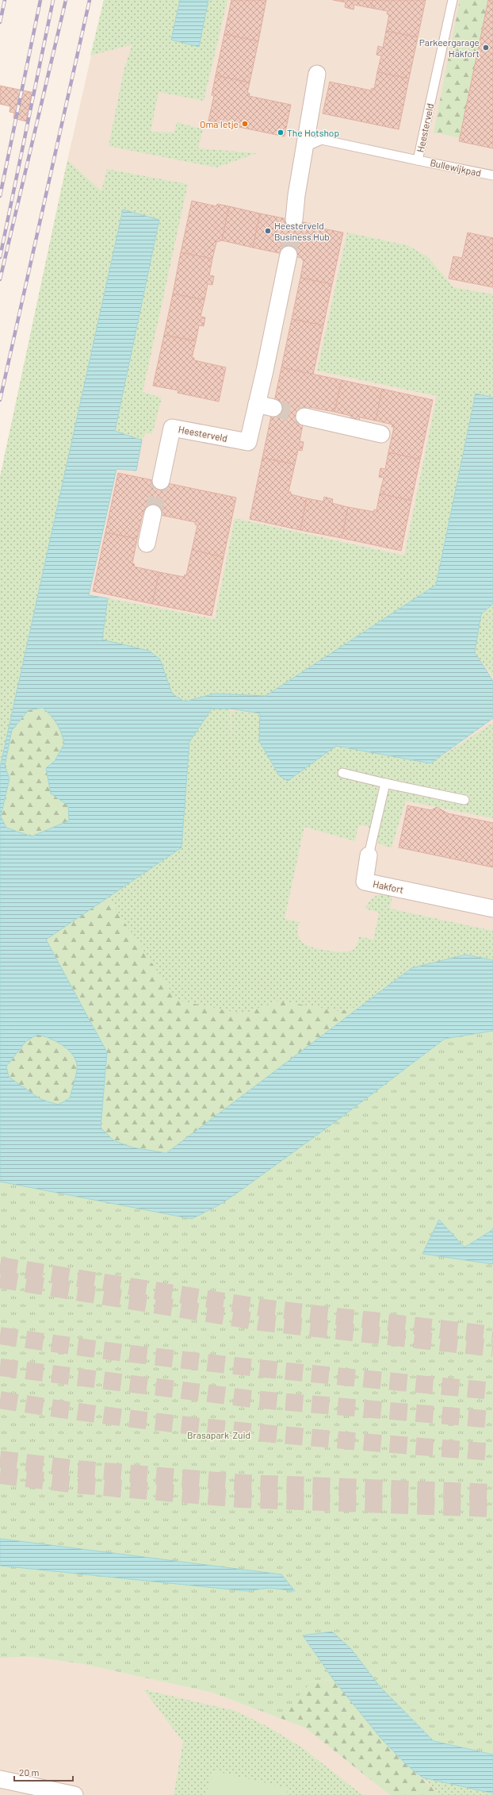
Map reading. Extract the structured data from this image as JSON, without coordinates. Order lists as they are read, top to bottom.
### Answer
{
  "streets": {
    "street": ["Heesterveld", "Hakfort"],
    "lane": ["Bullewijkpad"]
  },
  "crossings": [
    ["Heesterveld", "Bullewijkpad"]
  ],
  "parks": ["Brasapark-Zuid"],
  "places": [
    "Parkeergarage Hakfort",
    "Oma Ietje",
    "The Hotshop",
    "Heesterveld Business Hub"
  ],
  "scale_bar": "20 m"
}
